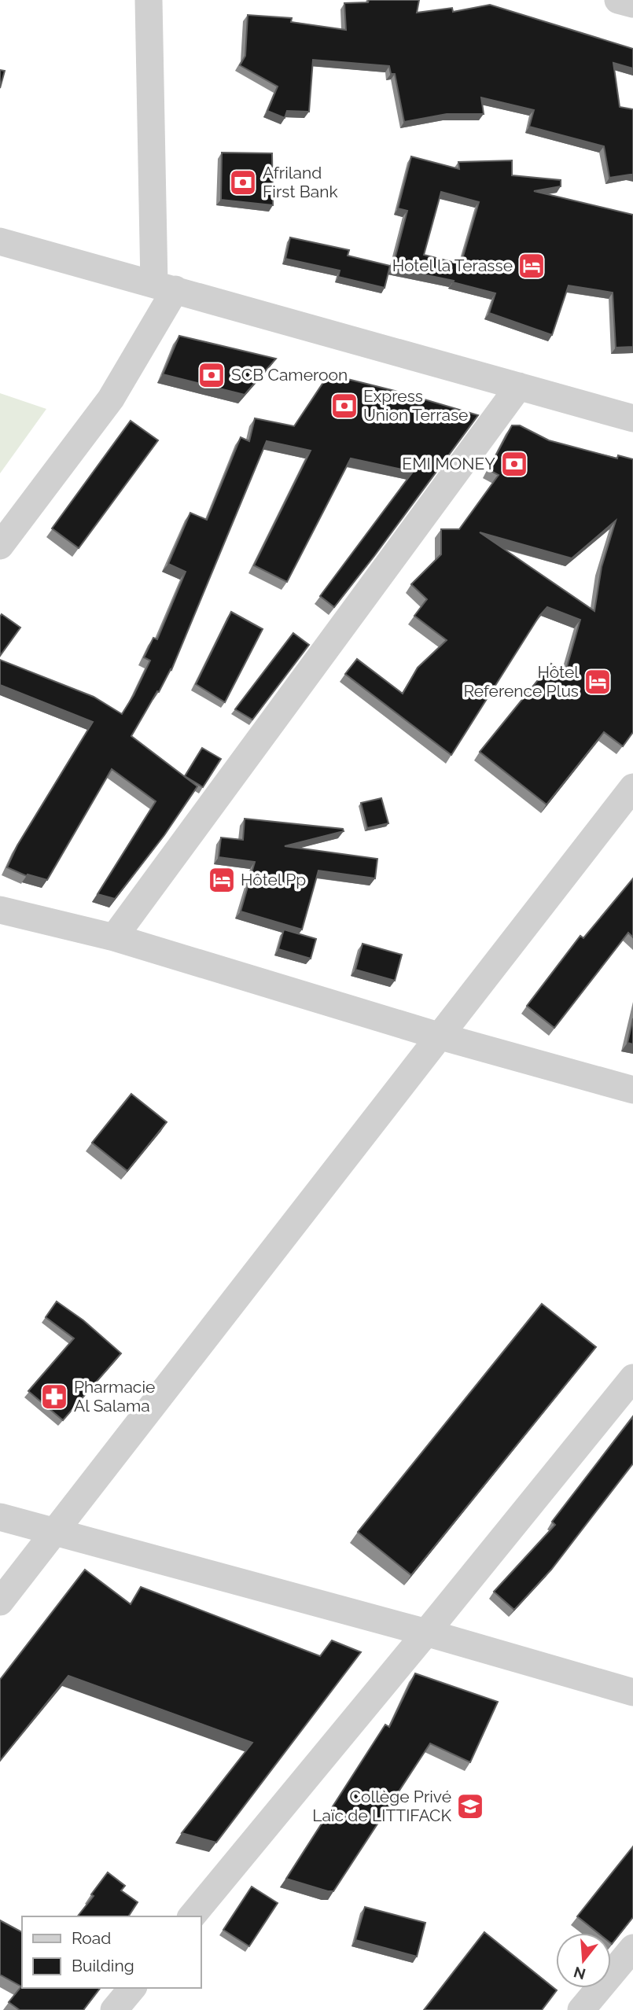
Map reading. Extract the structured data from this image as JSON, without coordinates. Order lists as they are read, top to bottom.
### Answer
{
  "places": {
    "bank": [
      "Afriland First Bank",
      "SCB Cameroon",
      "Express Union Terrase",
      "EMI MONEY"
    ],
    "hotel": ["Hotel la Terasse", "Hôtel Reference Plus", "Hôtel Pp"],
    "pharmacy": ["Pharmacie Al Salama"],
    "school or university": ["Collège Privé Laïc de LITTIFACK"]
  },
  "legend": ["Road", "Building"],
  "north": "bottom"
}
